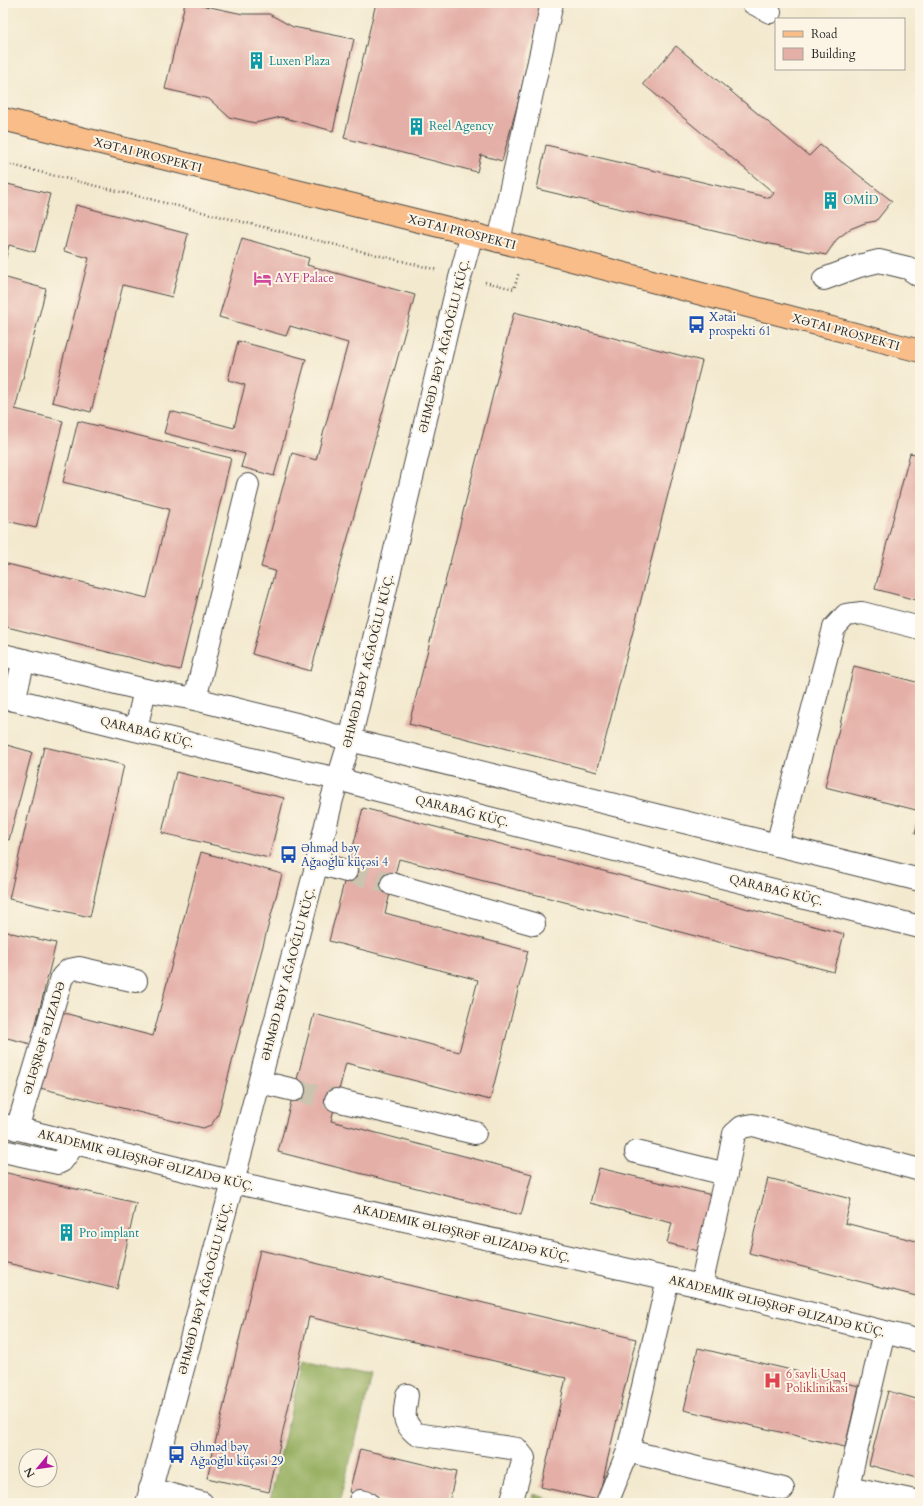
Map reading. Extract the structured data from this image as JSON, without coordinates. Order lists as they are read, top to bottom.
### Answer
{
  "streets": {
    "main road": ["XƏTAI PROSPEKTI"],
    "street": [
      "ƏHMƏD BƏY AĞAOĞLU KÜÇ.",
      "QARABAĞ KÜÇ.",
      "ƏLIƏŞRƏF ƏLIZADƏ",
      "AKADEMIK ƏLIƏŞRƏF ƏLIZADƏ KÜÇ."
    ]
  },
  "crossings": [
    ["XƏTAI PROSPEKTI", "ƏHMƏD BƏY AĞAOĞLU KÜÇ."],
    ["ƏHMƏD BƏY AĞAOĞLU KÜÇ.", "QARABAĞ KÜÇ."],
    ["ƏHMƏD BƏY AĞAOĞLU KÜÇ.", "AKADEMIK ƏLIƏŞRƏF ƏLIZADƏ KÜÇ."],
    ["ƏLIƏŞRƏF ƏLIZADƏ", "AKADEMIK ƏLIƏŞRƏF ƏLIZADƏ KÜÇ."]
  ],
  "places": {
    "building": [
      "Luxen Plaza",
      "Reel Agency",
      "OMİD",
      "Pro implant"
    ],
    "hotel": ["AYF Palace"],
    "bus stop": ["Xətai prospekti 61", "Əhməd bəy Ağaoğlu küçəsi 4", "Əhməd bəy Ağaoğlu küçəsi 29"],
    "hospital": ["6 sayli Usaq Poliklinikasi"]
  },
  "legend": ["Road", "Building"],
  "north": "bottom left"
}
